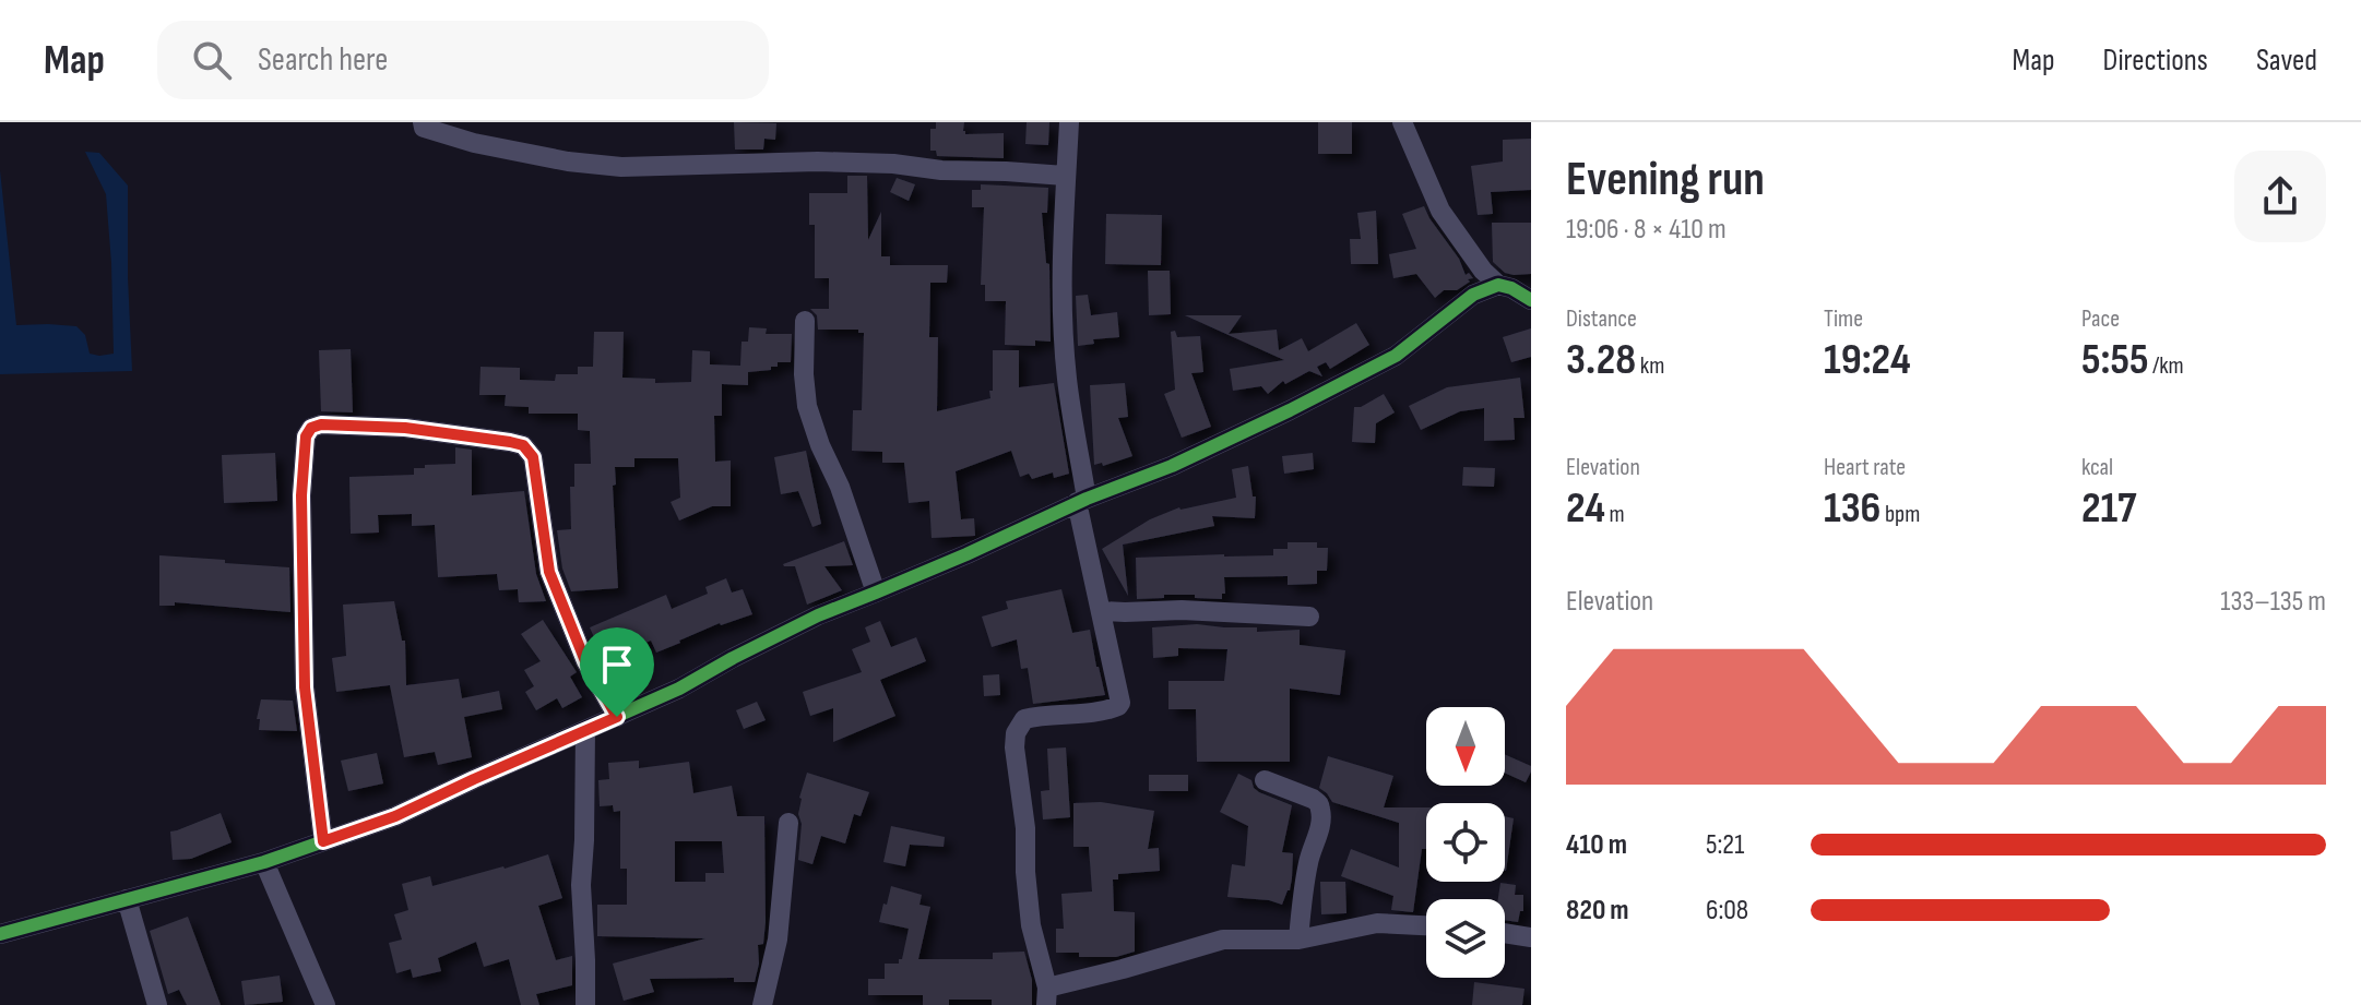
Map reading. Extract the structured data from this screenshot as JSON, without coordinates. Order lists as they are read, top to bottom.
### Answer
{
  "north": "bottom",
  "page": {
    "header": "Map",
    "search": "Search here",
    "nav": ["Map", "Directions", "Saved"],
    "heading": ["Evening run", "19:06 · 8 × 410 m"],
    "stats": [
      ["Distance", "3.28 km"],
      ["Time", "19:24"],
      ["Pace", "5:55 /km"],
      ["Elevation", "24 m"],
      ["Heart rate", "136 bpm"],
      ["kcal", "217"]
    ],
    "chart": ["Elevation", "133–135 m"],
    "list": [
      {
        "name": "410 m",
        "note": "5:21"
      },
      {
        "name": "820 m",
        "note": "6:08"
      }
    ]
  }
}
